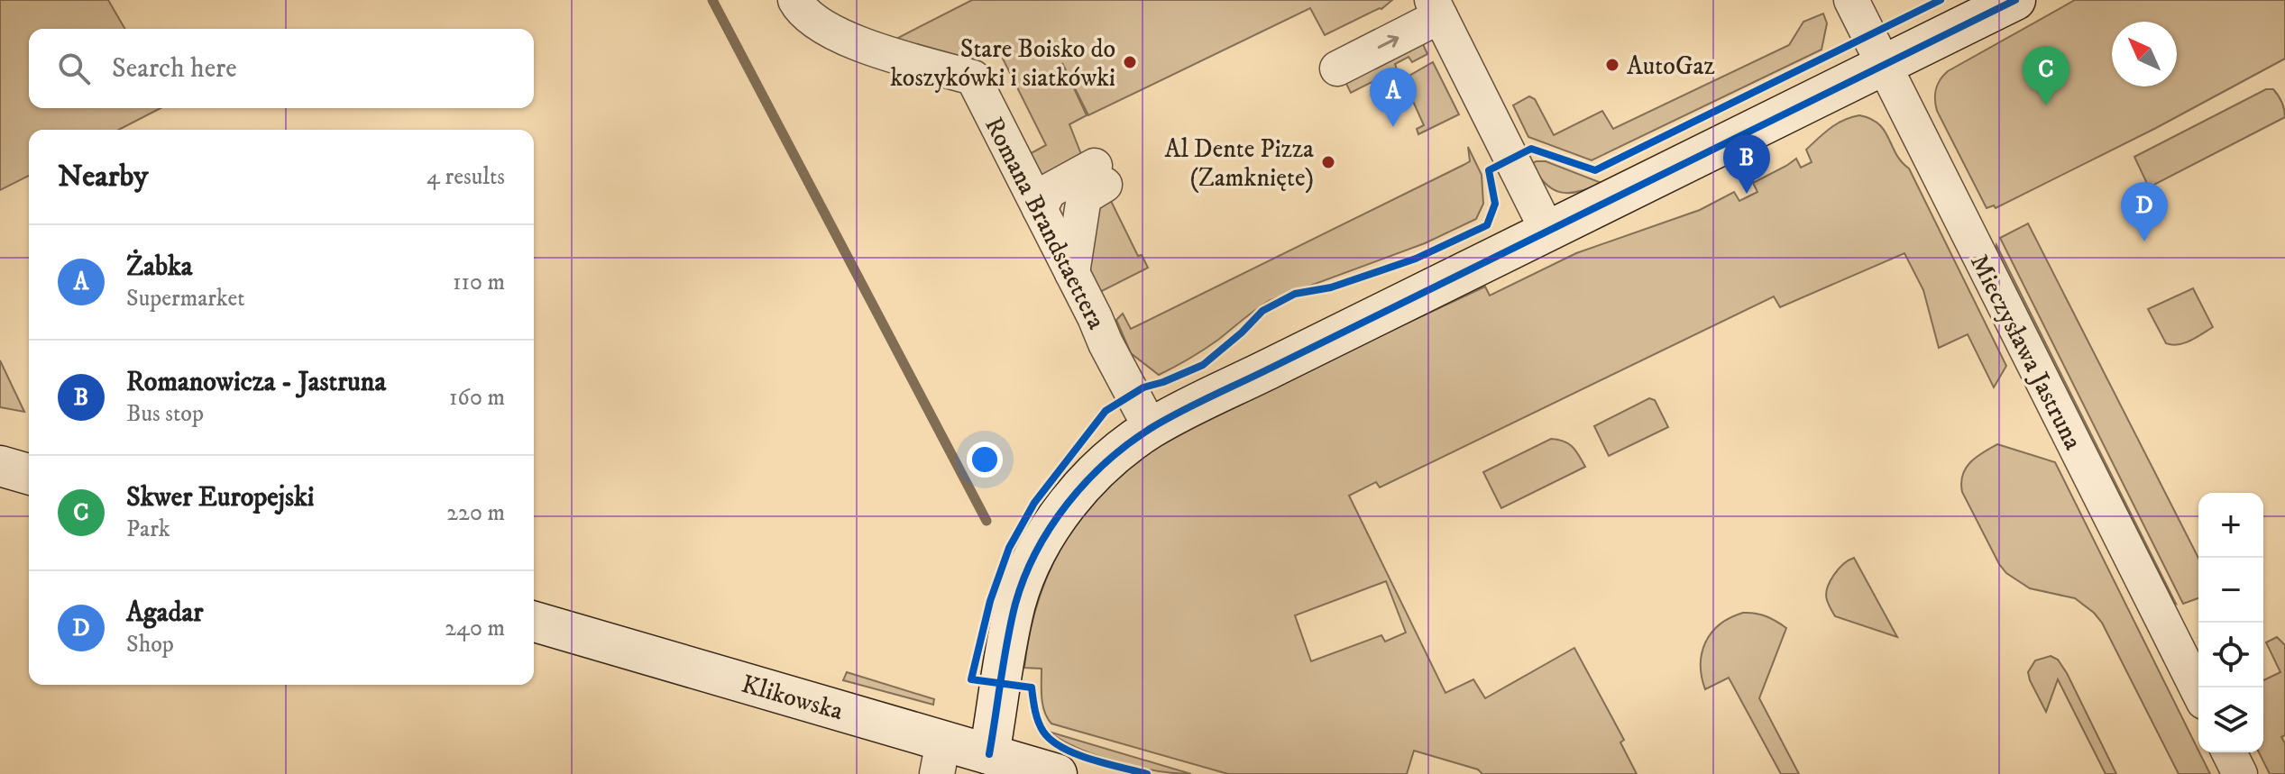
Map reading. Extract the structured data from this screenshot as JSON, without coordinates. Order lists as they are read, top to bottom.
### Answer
{
  "streets": {
    "street": ["Romana Brandstaettera", "Mieczysława Jastruna", "Klikowska"]
  },
  "places": ["Stare Boisko do koszykówki i siatkówki", "AutoGaz", "Al Dente Pizza (Zamknięte)"],
  "north": "top left",
  "page": {
    "search": "Search here",
    "pins": [
      "C",
      "A",
      "B",
      "D"
    ],
    "heading": ["Nearby", "4 results"],
    "list": [
      {
        "mark": "A",
        "name": "Żabka",
        "note": "Supermarket",
        "value": "110 m"
      },
      {
        "mark": "B",
        "name": "Romanowicza - Jastruna",
        "note": "Bus stop",
        "value": "160 m"
      },
      {
        "mark": "C",
        "name": "Skwer Europejski",
        "note": "Park",
        "value": "220 m"
      },
      {
        "mark": "D",
        "name": "Agadar",
        "note": "Shop",
        "value": "240 m"
      }
    ],
    "map_buttons": ["+", "−"]
  }
}
